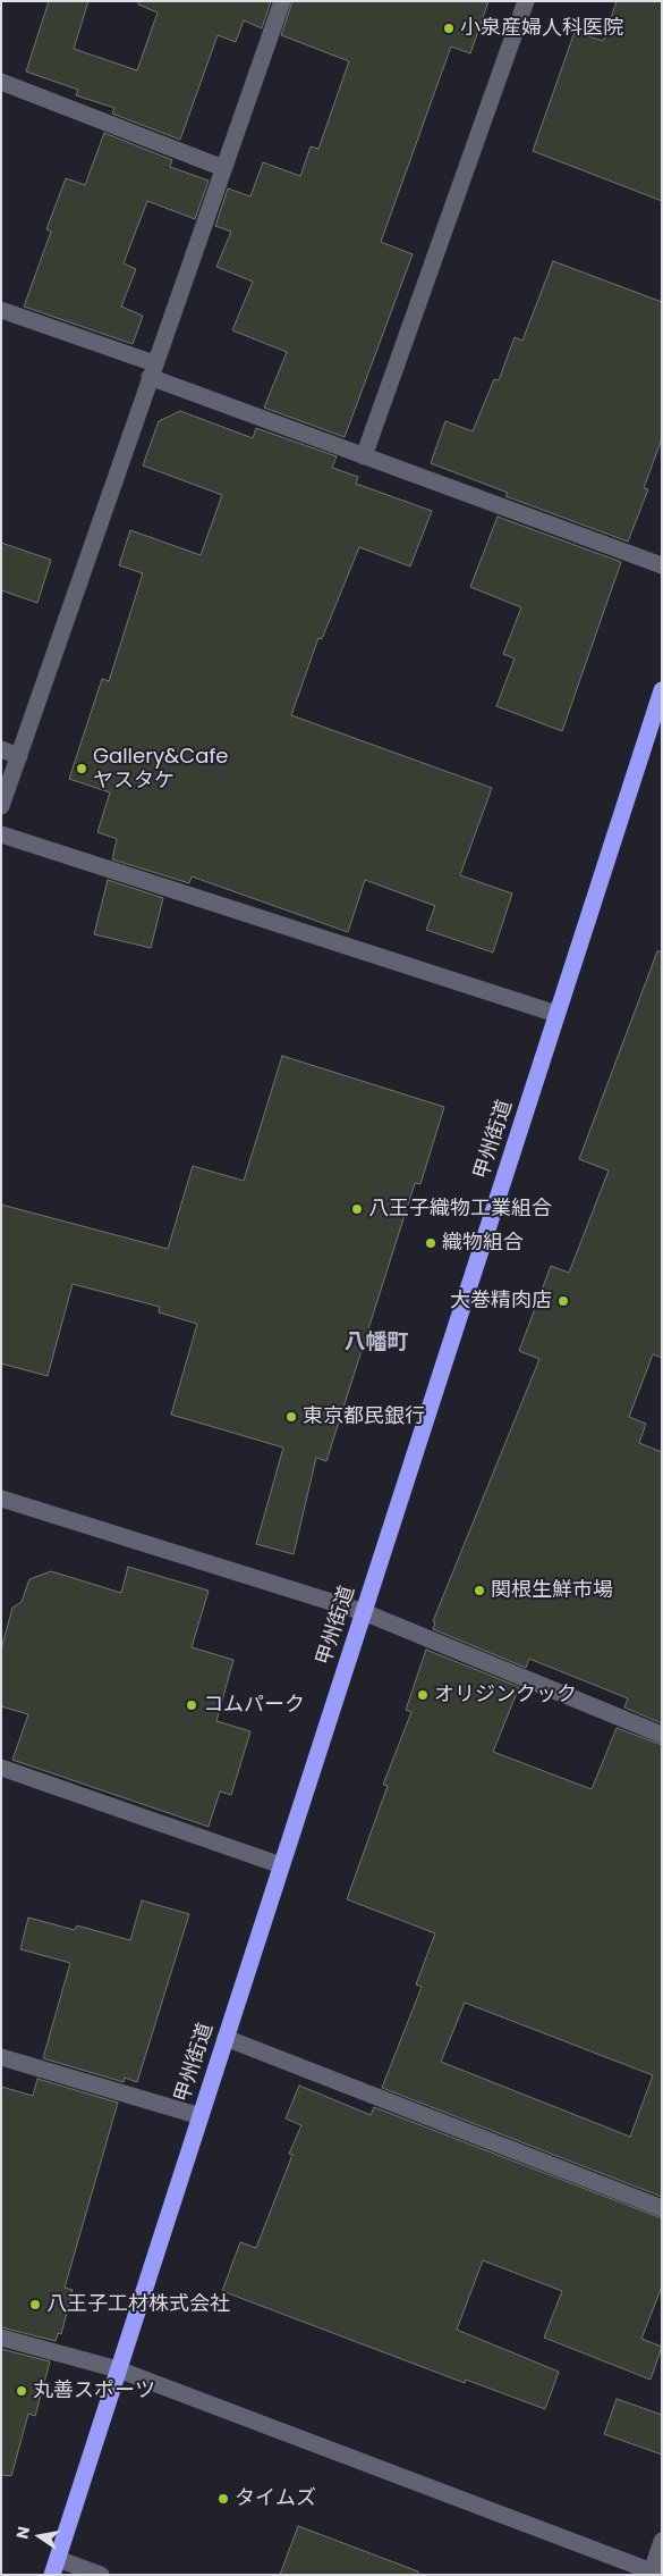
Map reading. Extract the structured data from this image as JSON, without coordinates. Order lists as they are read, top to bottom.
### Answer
{
  "streets": {
    "highway": ["甲州街道"]
  },
  "districts": ["八幡町"],
  "places": [
    "小泉産婦人科医院",
    "Gallery&Cafe ヤスタケ",
    "八王子織物工業組合",
    "織物組合",
    "大巻精肉店",
    "東京都民銀行",
    "関根生鮮市場",
    "オリジンクック",
    "コムパーク",
    "八王子工材株式会社",
    "丸善スポーツ",
    "タイムズ"
  ],
  "north": "left"
}
